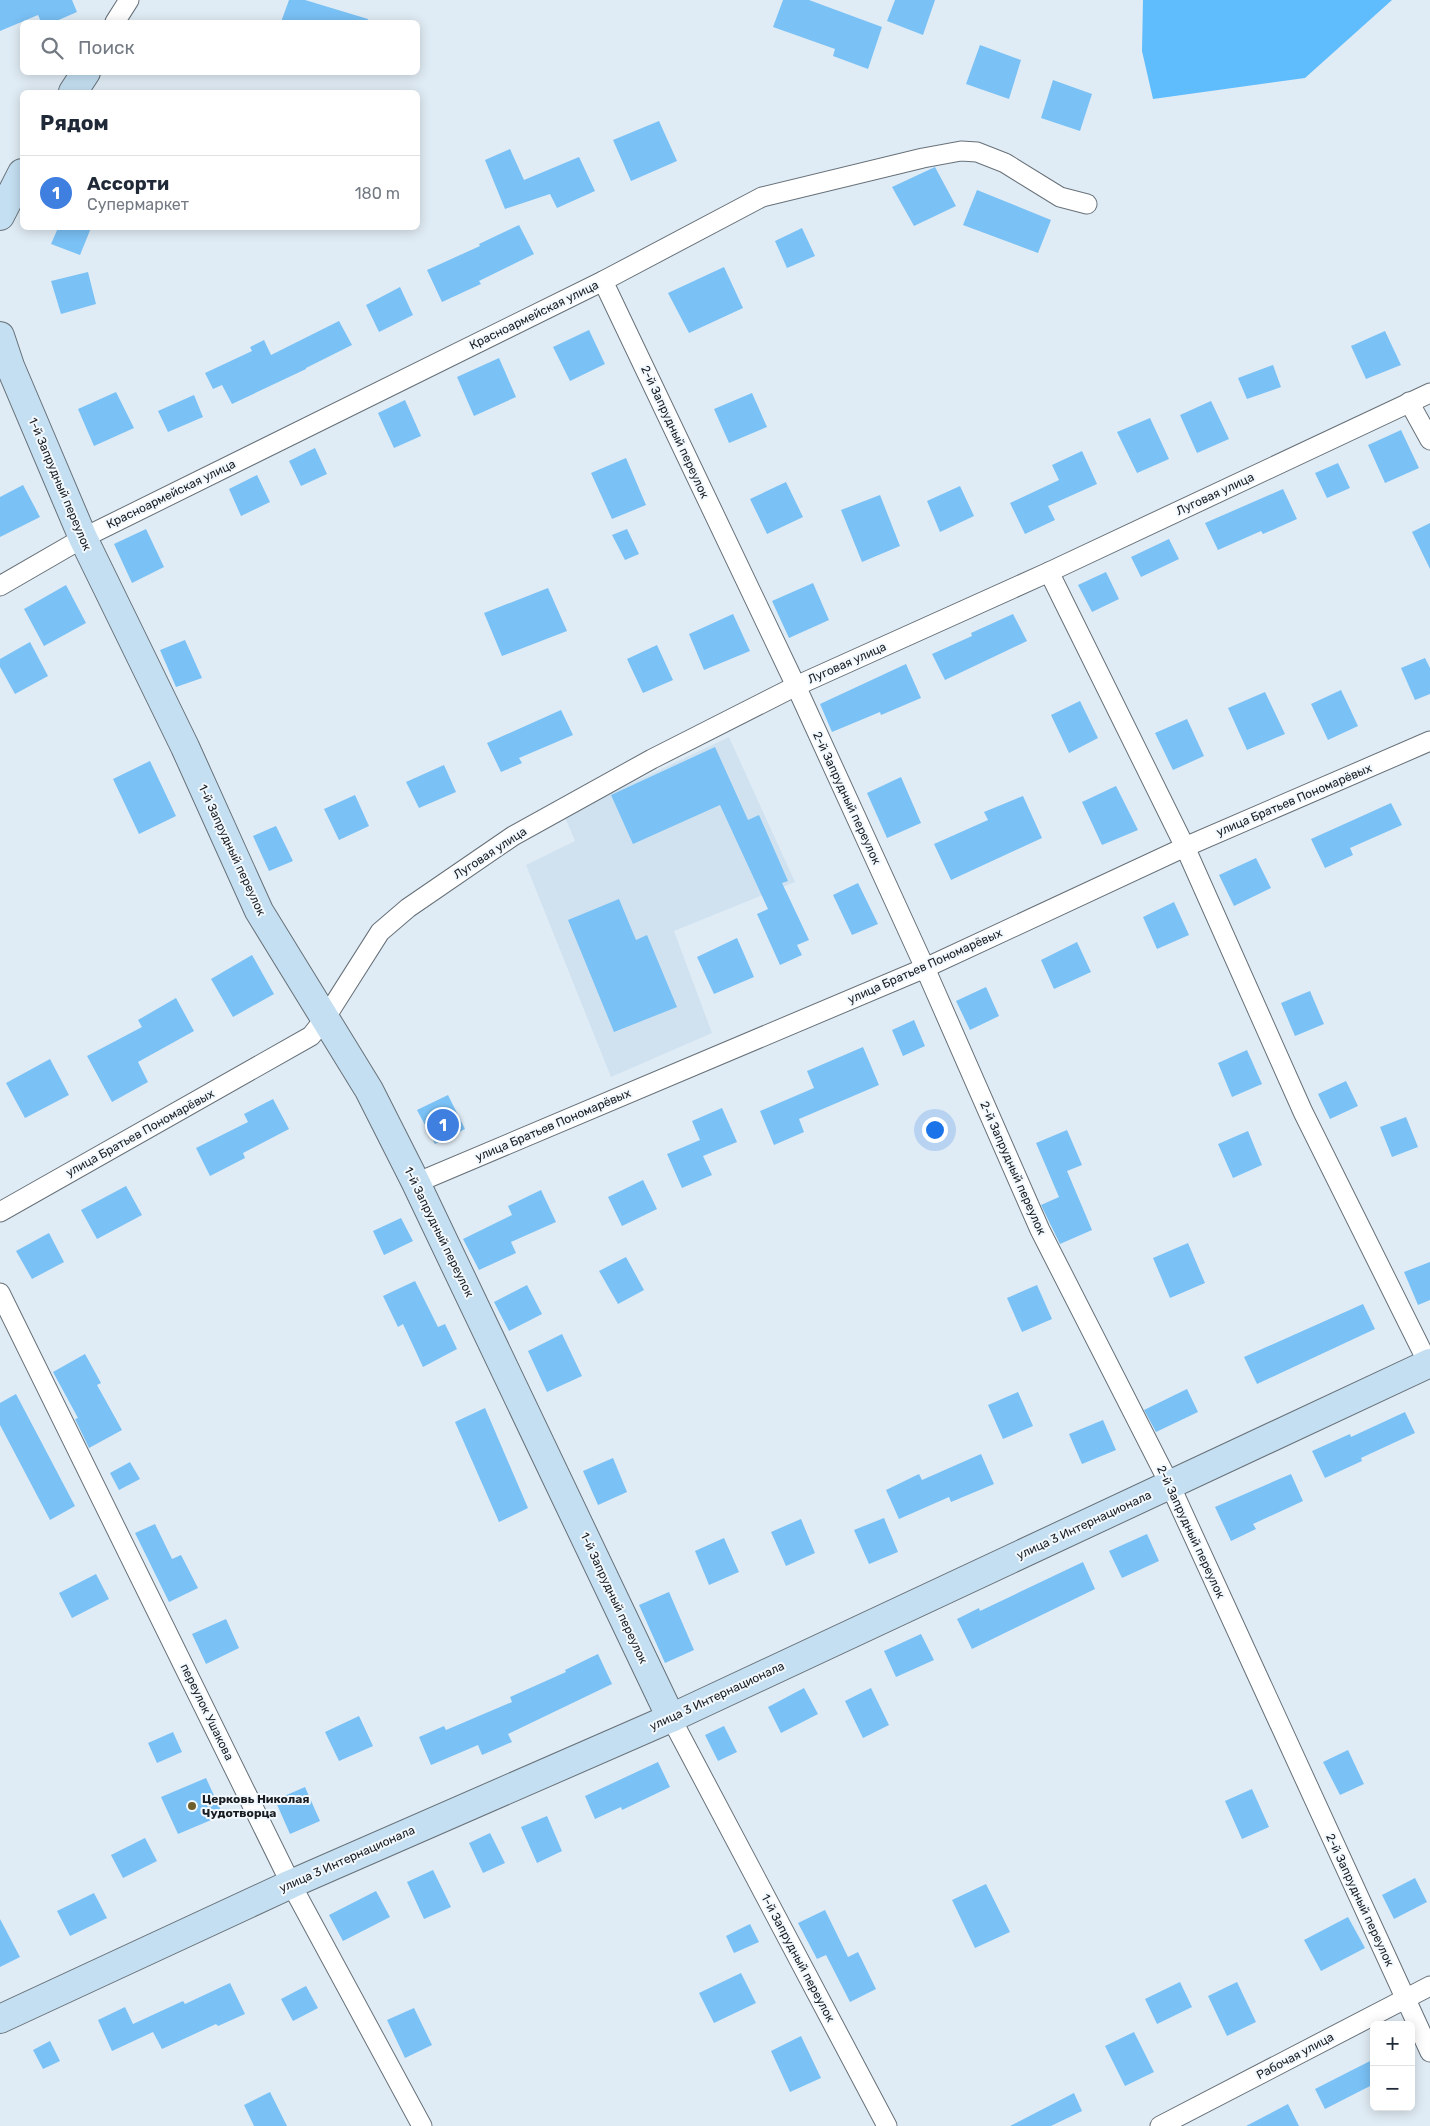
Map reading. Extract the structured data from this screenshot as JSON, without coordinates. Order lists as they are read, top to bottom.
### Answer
{
  "streets": {
    "street": [
      "Красноармейская улица",
      "2-й Запрудный переулок",
      "1-й Запрудный переулок",
      "Луговая улица",
      "улица Братьев Пономарёвых",
      "улица 3 Интернационала",
      "переулок Ушакова",
      "Рабочая улица"
    ]
  },
  "crossings": [
    ["Красноармейская улица", "2-й Запрудный переулок"],
    ["Красноармейская улица", "1-й Запрудный переулок"],
    ["2-й Запрудный переулок", "Луговая улица"],
    ["2-й Запрудный переулок", "улица Братьев Пономарёвых"],
    ["2-й Запрудный переулок", "улица 3 Интернационала"],
    ["2-й Запрудный переулок", "Рабочая улица"],
    ["1-й Запрудный переулок", "Луговая улица"],
    ["1-й Запрудный переулок", "улица Братьев Пономарёвых"],
    ["1-й Запрудный переулок", "улица 3 Интернационала"],
    ["Луговая улица", "улица Братьев Пономарёвых"],
    ["улица 3 Интернационала", "переулок Ушакова"]
  ],
  "places": ["Церковь Николая Чудотворца"],
  "page": {
    "search": "Поиск",
    "heading": "Рядом",
    "list": [
      {
        "mark": "1",
        "name": "Ассорти",
        "note": "Супермаркет",
        "value": "180 m"
      }
    ],
    "pins": "1",
    "map_buttons": ["+", "−"]
  }
}
